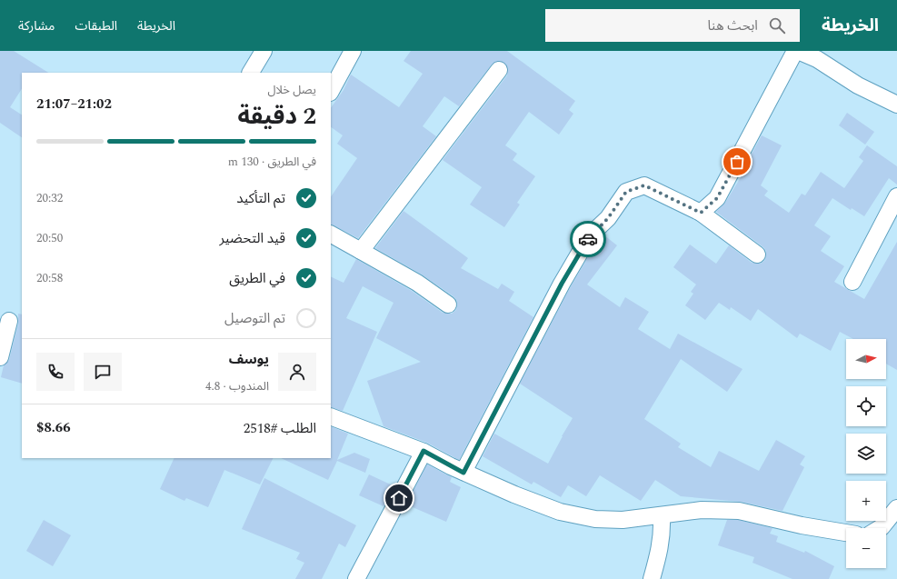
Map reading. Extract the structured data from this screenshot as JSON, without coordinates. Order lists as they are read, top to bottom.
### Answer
{
  "north": "right",
  "page": {
    "header": "الخريطة",
    "search": "ابحث هنا",
    "nav": ["الخريطة", "الطبقات", "مشاركة"],
    "heading": ["2 دقيقة", "يصل خلال", "21:02–21:07"],
    "panel": [
      "يوسف",
      "المندوب · 4.8",
      "الطلب #2518",
      "$8.66"
    ],
    "bar": "في الطريق · 130 m",
    "list": [
      ["تم التأكيد", "20:32"],
      ["قيد التحضير", "20:50"],
      ["في الطريق", "20:58"],
      "تم التوصيل"
    ],
    "map_buttons": ["+", "−"]
  }
}
